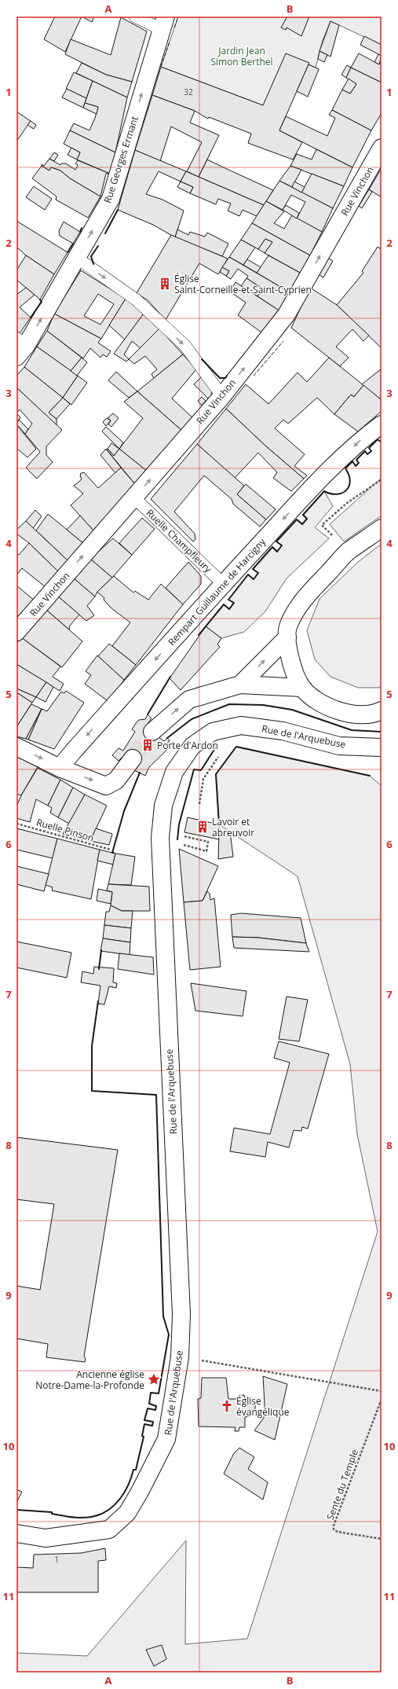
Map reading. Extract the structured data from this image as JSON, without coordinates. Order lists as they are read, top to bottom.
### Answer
{
  "streets": {
    "street": [
      "Rue Georges Ermant",
      "Rue Vinchon",
      "Rempart Guillaume de Harcigny",
      "Rue de l'Arquebuse"
    ],
    "lane": ["Ruelle Champfleury"],
    "path": ["Ruelle Pinson", "Sente du Temple"]
  },
  "crossings": [
    ["Rue Vinchon", "Ruelle Champfleury"],
    ["Ruelle Champfleury", "Rempart Guillaume de Harcigny"]
  ],
  "one_way": ["Rue Georges Ermant", "Rue Vinchon"],
  "parks": ["Jardin Jean Simon Berthel"],
  "places": {
    "building": ["Église Saint-Corneille-et-Saint-Cyprien", "Porte d'Ardon", "Lavoir et abreuvoir"],
    "place": ["Ancienne église Notre-Dame-la-Profonde"],
    "church": ["Église évangélique"]
  },
  "house_numbers": ["32", "1"],
  "grid": {
    "columns": ["A", "B"],
    "rows": [
      "1",
      "2",
      "3",
      "4",
      "5",
      "6",
      "7",
      "8",
      "9",
      "10",
      "11"
    ]
  }
}
